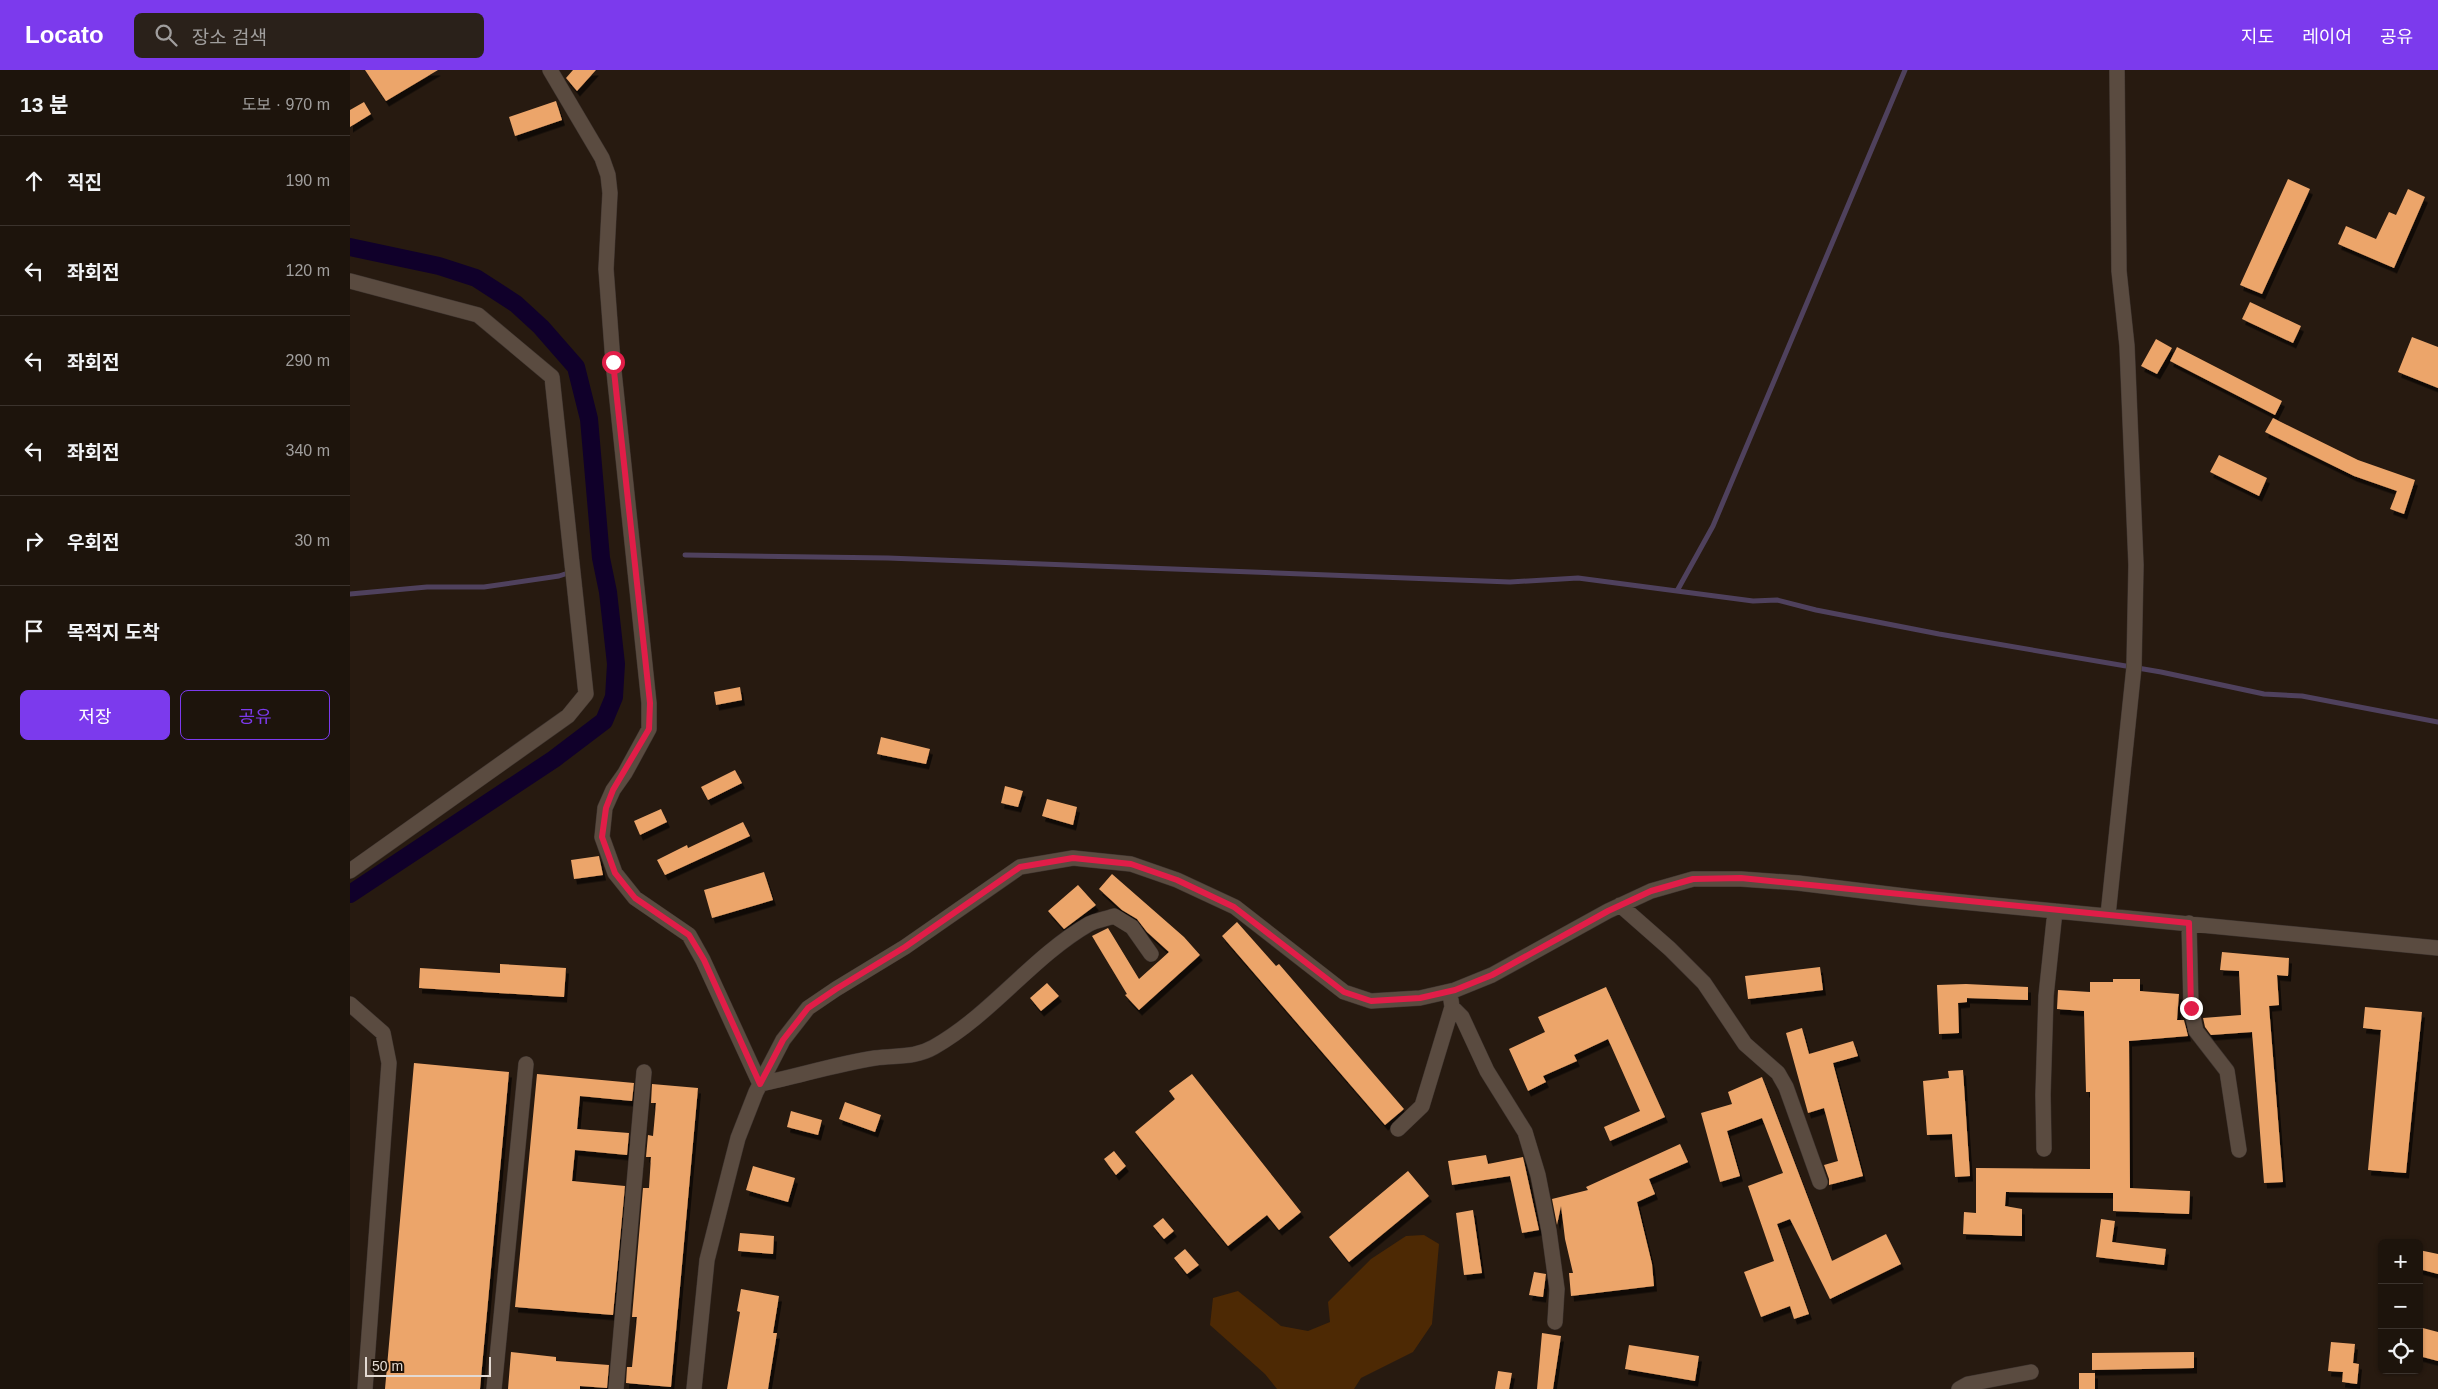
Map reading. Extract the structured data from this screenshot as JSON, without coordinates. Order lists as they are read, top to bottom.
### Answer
{
  "scale_bar": "50 m",
  "page": {
    "header": "Locato",
    "search": "장소 검색",
    "nav": ["지도", "레이어", "공유"],
    "heading": ["13 분", "도보 · 970 m"],
    "list": [
      ["직진", "190 m"],
      ["좌회전", "120 m"],
      ["좌회전", "290 m"],
      ["좌회전", "340 m"],
      ["우회전", "30 m"],
      "목적지 도착"
    ],
    "buttons": ["저장", "공유"],
    "map_buttons": ["+", "−"],
    "scale": "50 m"
  }
}
